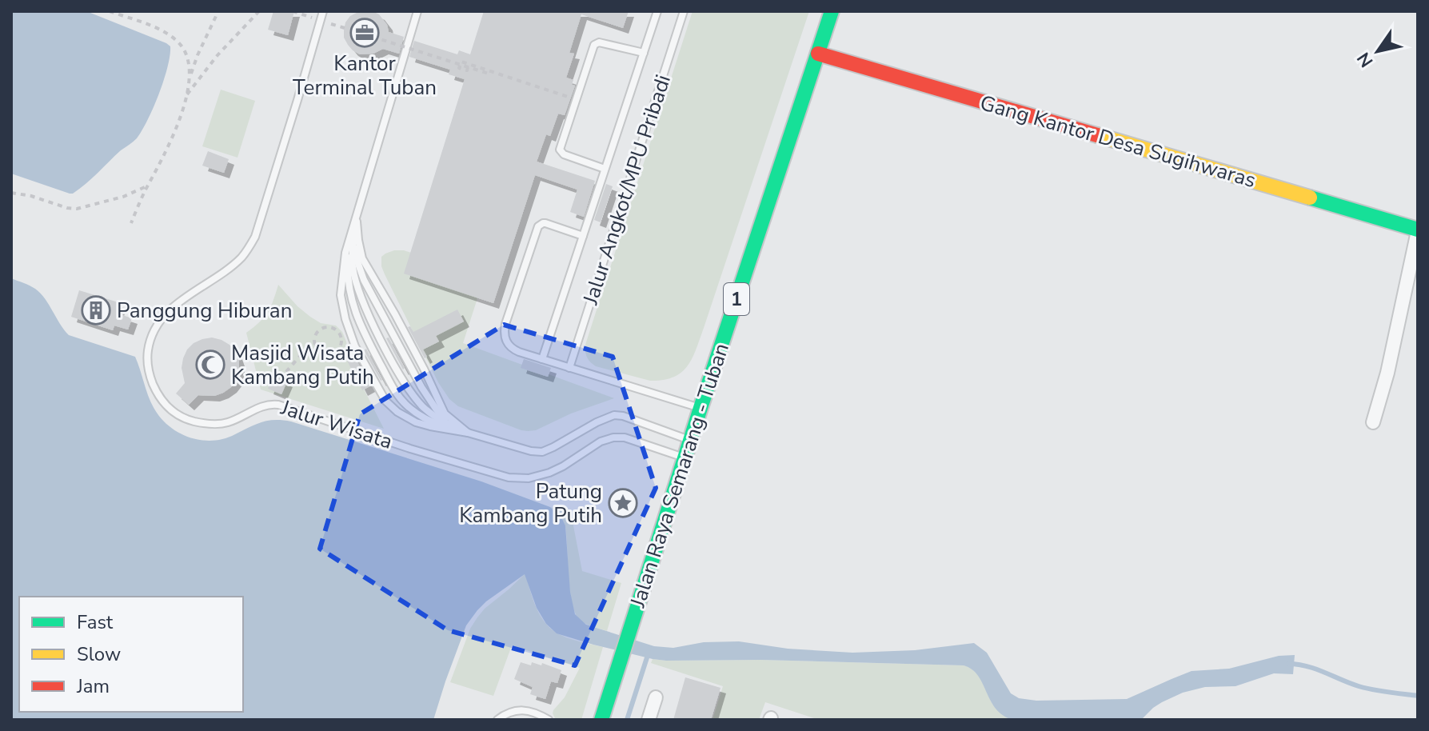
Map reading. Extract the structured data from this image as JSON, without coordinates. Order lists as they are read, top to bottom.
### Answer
{
  "streets": {
    "main road": ["Gang Kantor Desa Sugihwaras", "1", "Jalan Raya Semarang - Tuban"],
    "lane": ["Jalur Angkot/MPU Pribadi", "Jalur Wisata"]
  },
  "crossings": [
    ["Gang Kantor Desa Sugihwaras", "Jalan Raya Semarang - Tuban"],
    ["Jalur Angkot/MPU Pribadi", "Jalan Raya Semarang - Tuban"],
    ["Jalur Wisata", "Jalan Raya Semarang - Tuban"]
  ],
  "places": {
    "office": ["Kantor Terminal Tuban"],
    "building": ["Panggung Hiburan"],
    "mosque": ["Masjid Wisata Kambang Putih"],
    "place": ["Patung Kambang Putih"]
  },
  "legend": ["Fast", "Slow", "Jam"],
  "north": "bottom left"
}
